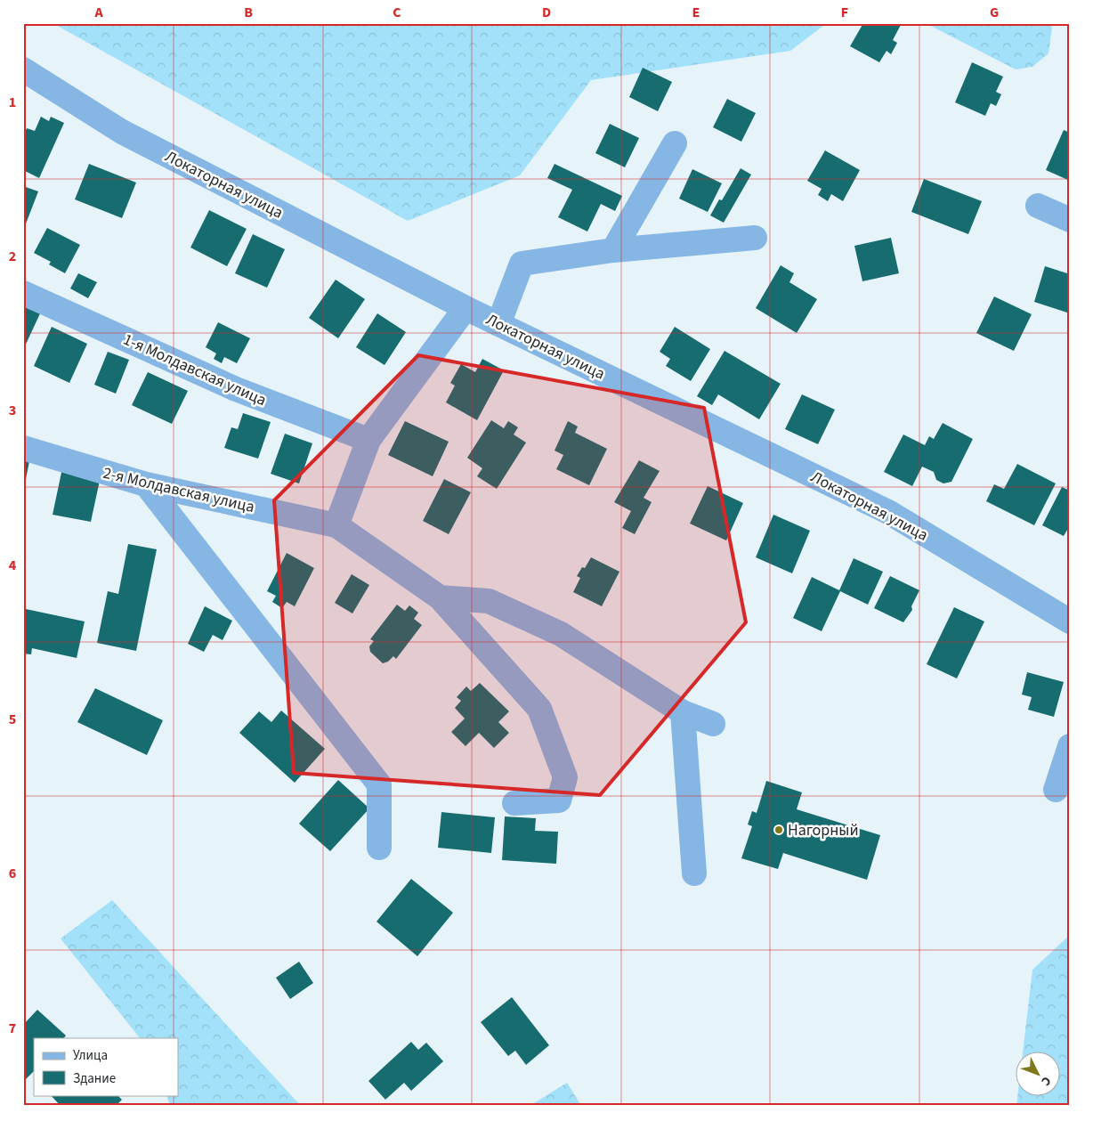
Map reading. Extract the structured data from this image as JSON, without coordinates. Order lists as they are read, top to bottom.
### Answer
{
  "streets": {
    "street": ["Локаторная улица", "1-я Молдавская улица", "2-я Молдавская улица"]
  },
  "places": ["Нагорный"],
  "legend": ["Улица", "Здание"],
  "north": "bottom right",
  "grid": {
    "columns": [
      "A",
      "B",
      "C",
      "D",
      "E",
      "F",
      "G"
    ],
    "rows": [
      "1",
      "2",
      "3",
      "4",
      "5",
      "6",
      "7"
    ]
  }
}
